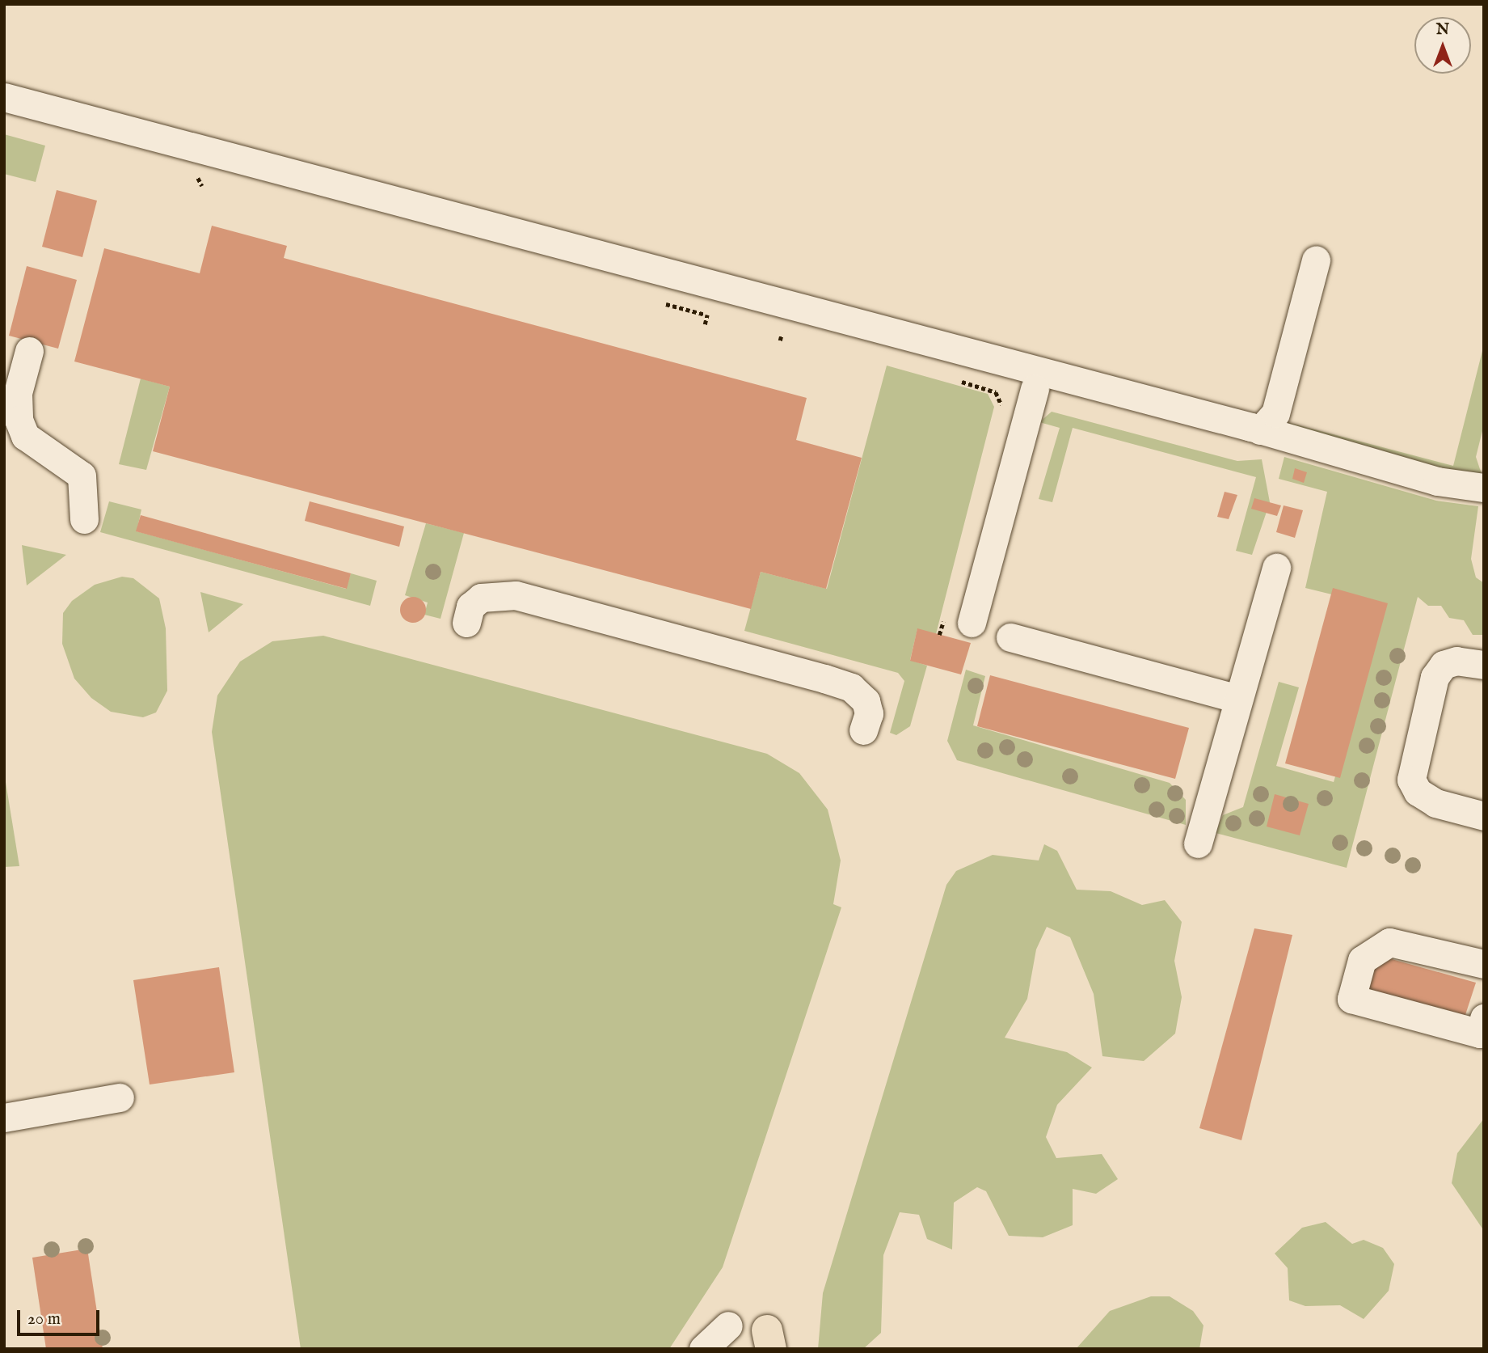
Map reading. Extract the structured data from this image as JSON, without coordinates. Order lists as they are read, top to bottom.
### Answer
{
  "scale_bar": "20 m",
  "north": "top"
}
